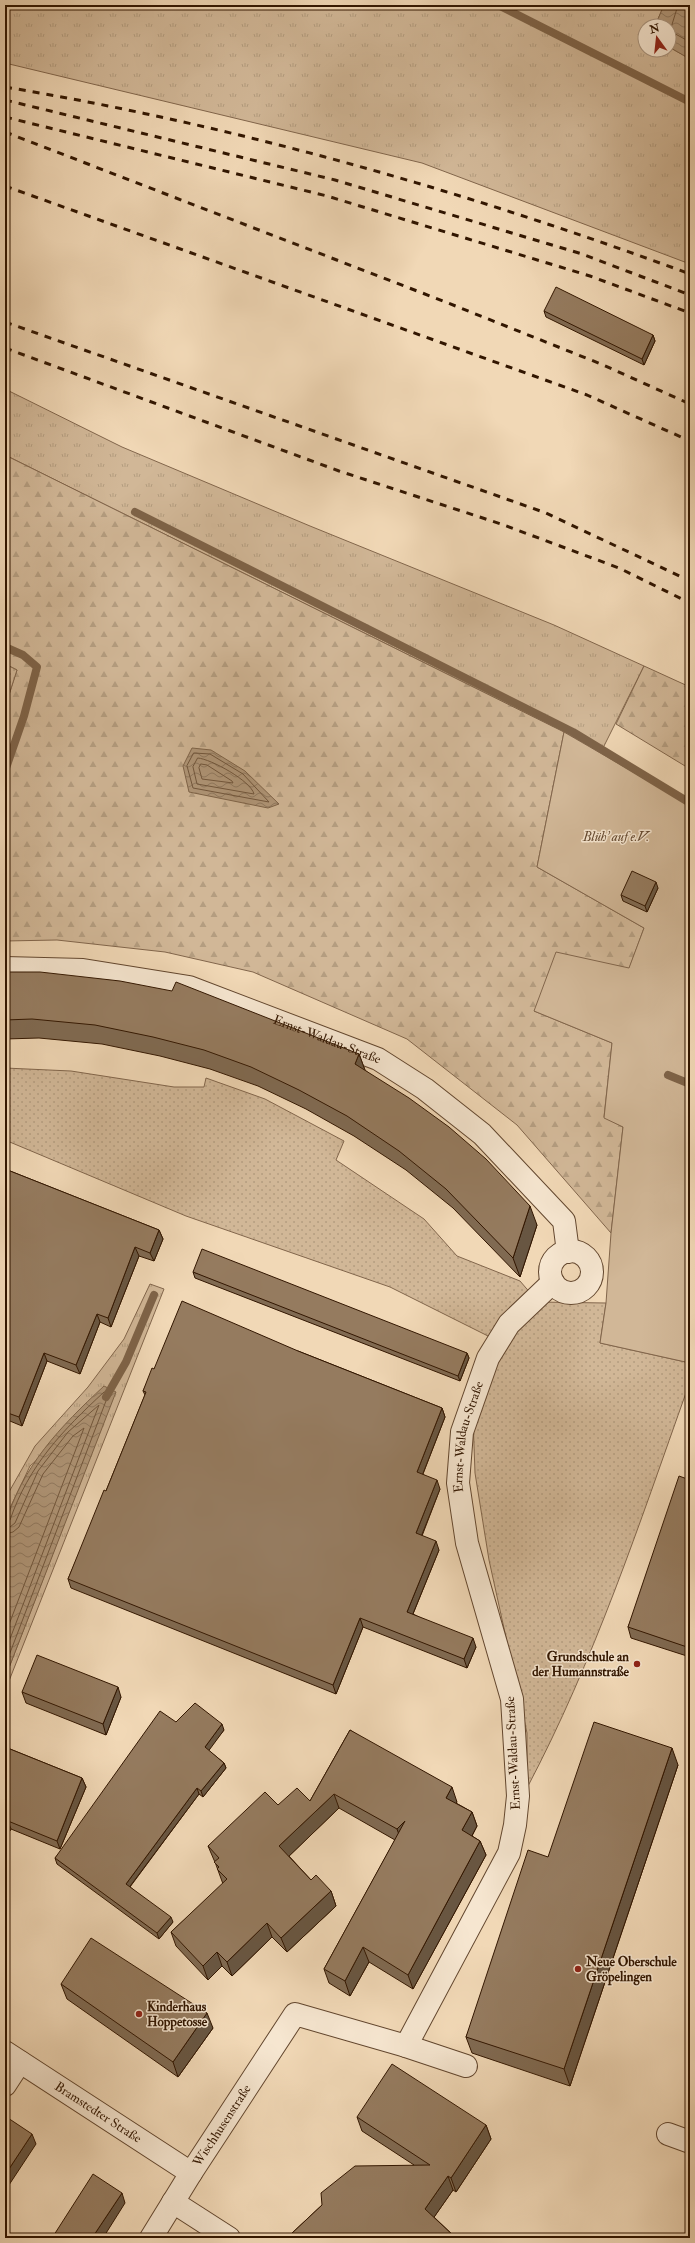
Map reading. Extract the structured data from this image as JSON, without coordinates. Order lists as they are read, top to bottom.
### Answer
{
  "streets": {
    "street": ["Ernst-Waldau-Straße", "Bramstedter Straße", "Wischhusenstraße"]
  },
  "crossings": [
    ["Ernst-Waldau-Straße", "Wischhusenstraße"],
    ["Bramstedter Straße", "Wischhusenstraße"]
  ],
  "parks": ["Blüh' auf e.V."],
  "places": ["Grundschule an der Humannstraße", "Neue Oberschule Gröpelingen", "Kinderhaus Hoppetosse"],
  "north": "top"
}
